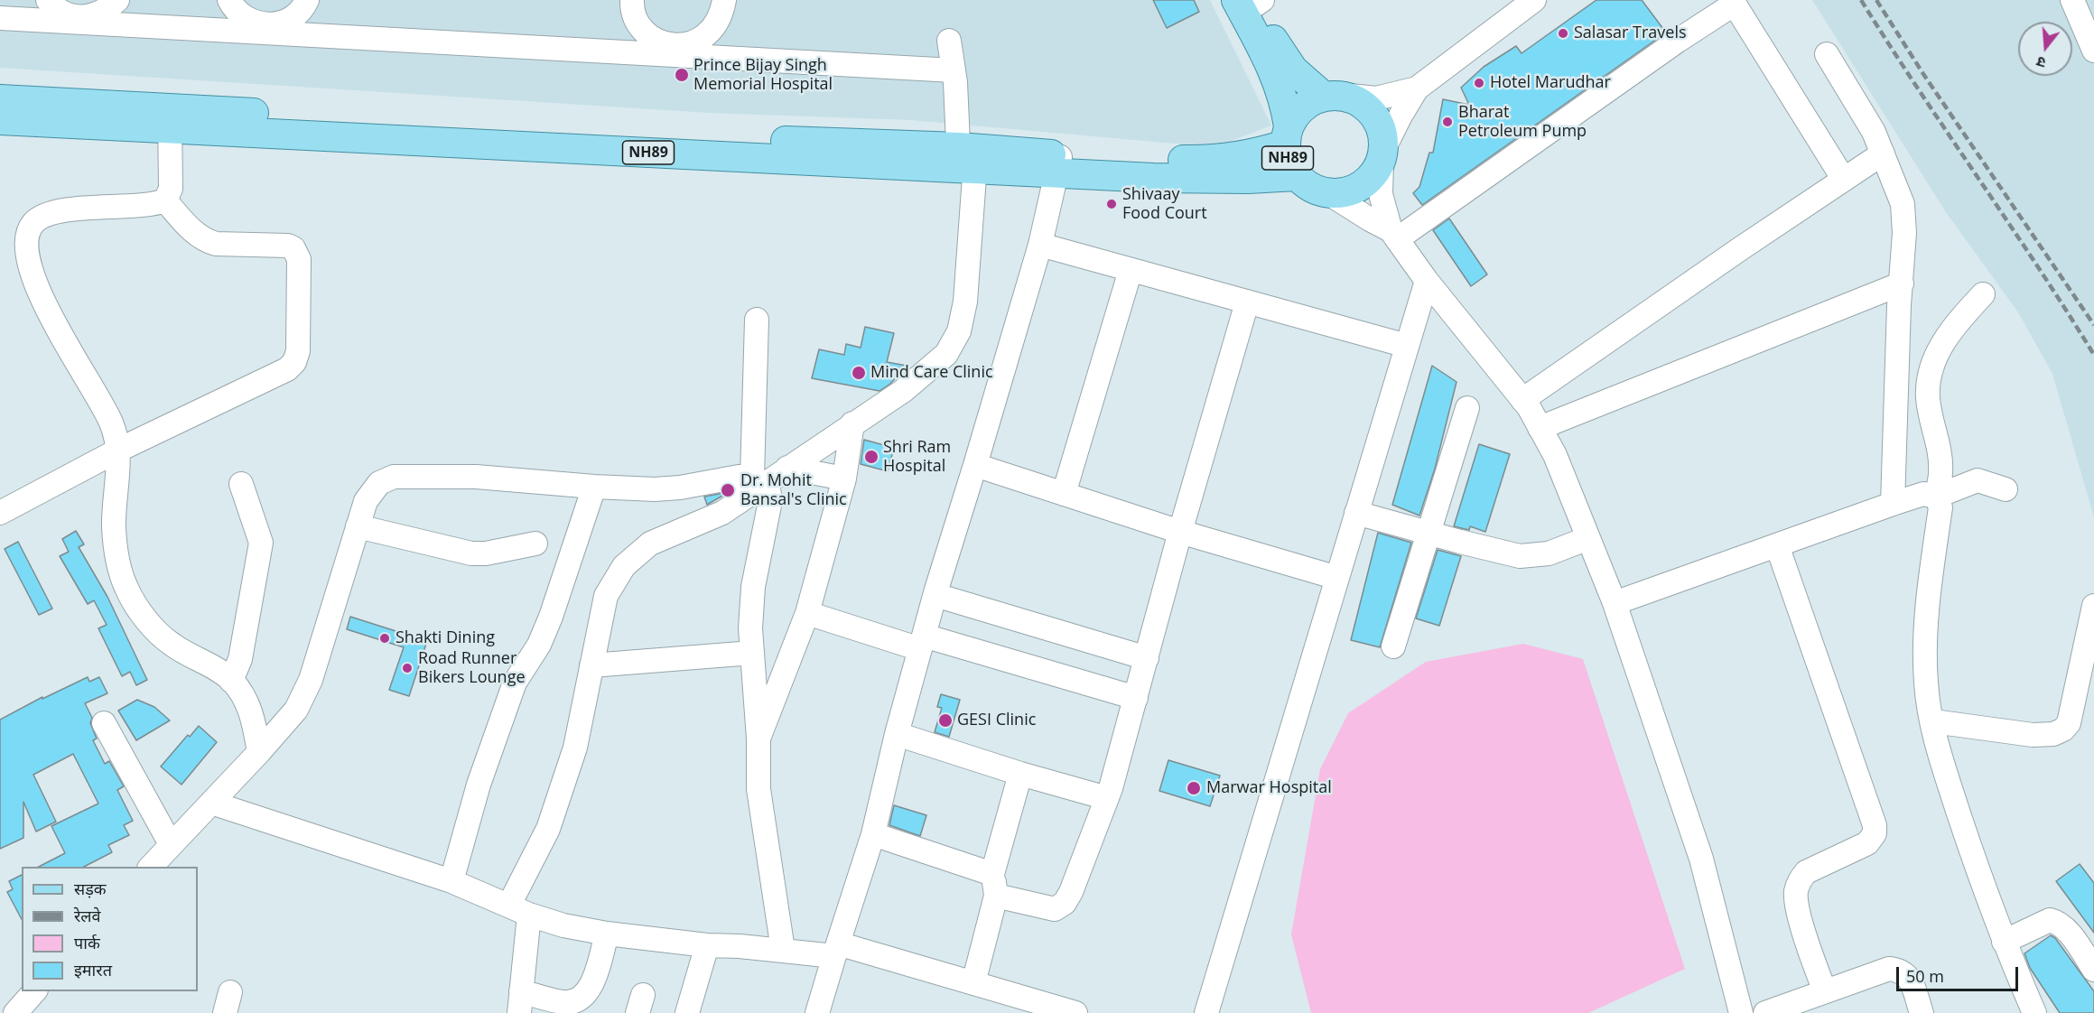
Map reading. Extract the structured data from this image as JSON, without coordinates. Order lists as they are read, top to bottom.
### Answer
{
  "streets": {
    "main road": ["NH89"]
  },
  "places": [
    "Salasar Travels",
    "Prince Bijay Singh Memorial Hospital",
    "Hotel Marudhar",
    "Bharat Petroleum Pump",
    "Shivaay Food Court",
    "Mind Care Clinic",
    "Shri Ram Hospital",
    "Dr. Mohit Bansal's Clinic",
    "Shakti Dining",
    "Road Runner Bikers Lounge",
    "GESI Clinic",
    "Marwar Hospital"
  ],
  "legend": [
    "सड़क",
    "रेलवे",
    "पार्क",
    "इमारत"
  ],
  "scale_bar": "50 m",
  "north": "bottom"
}
